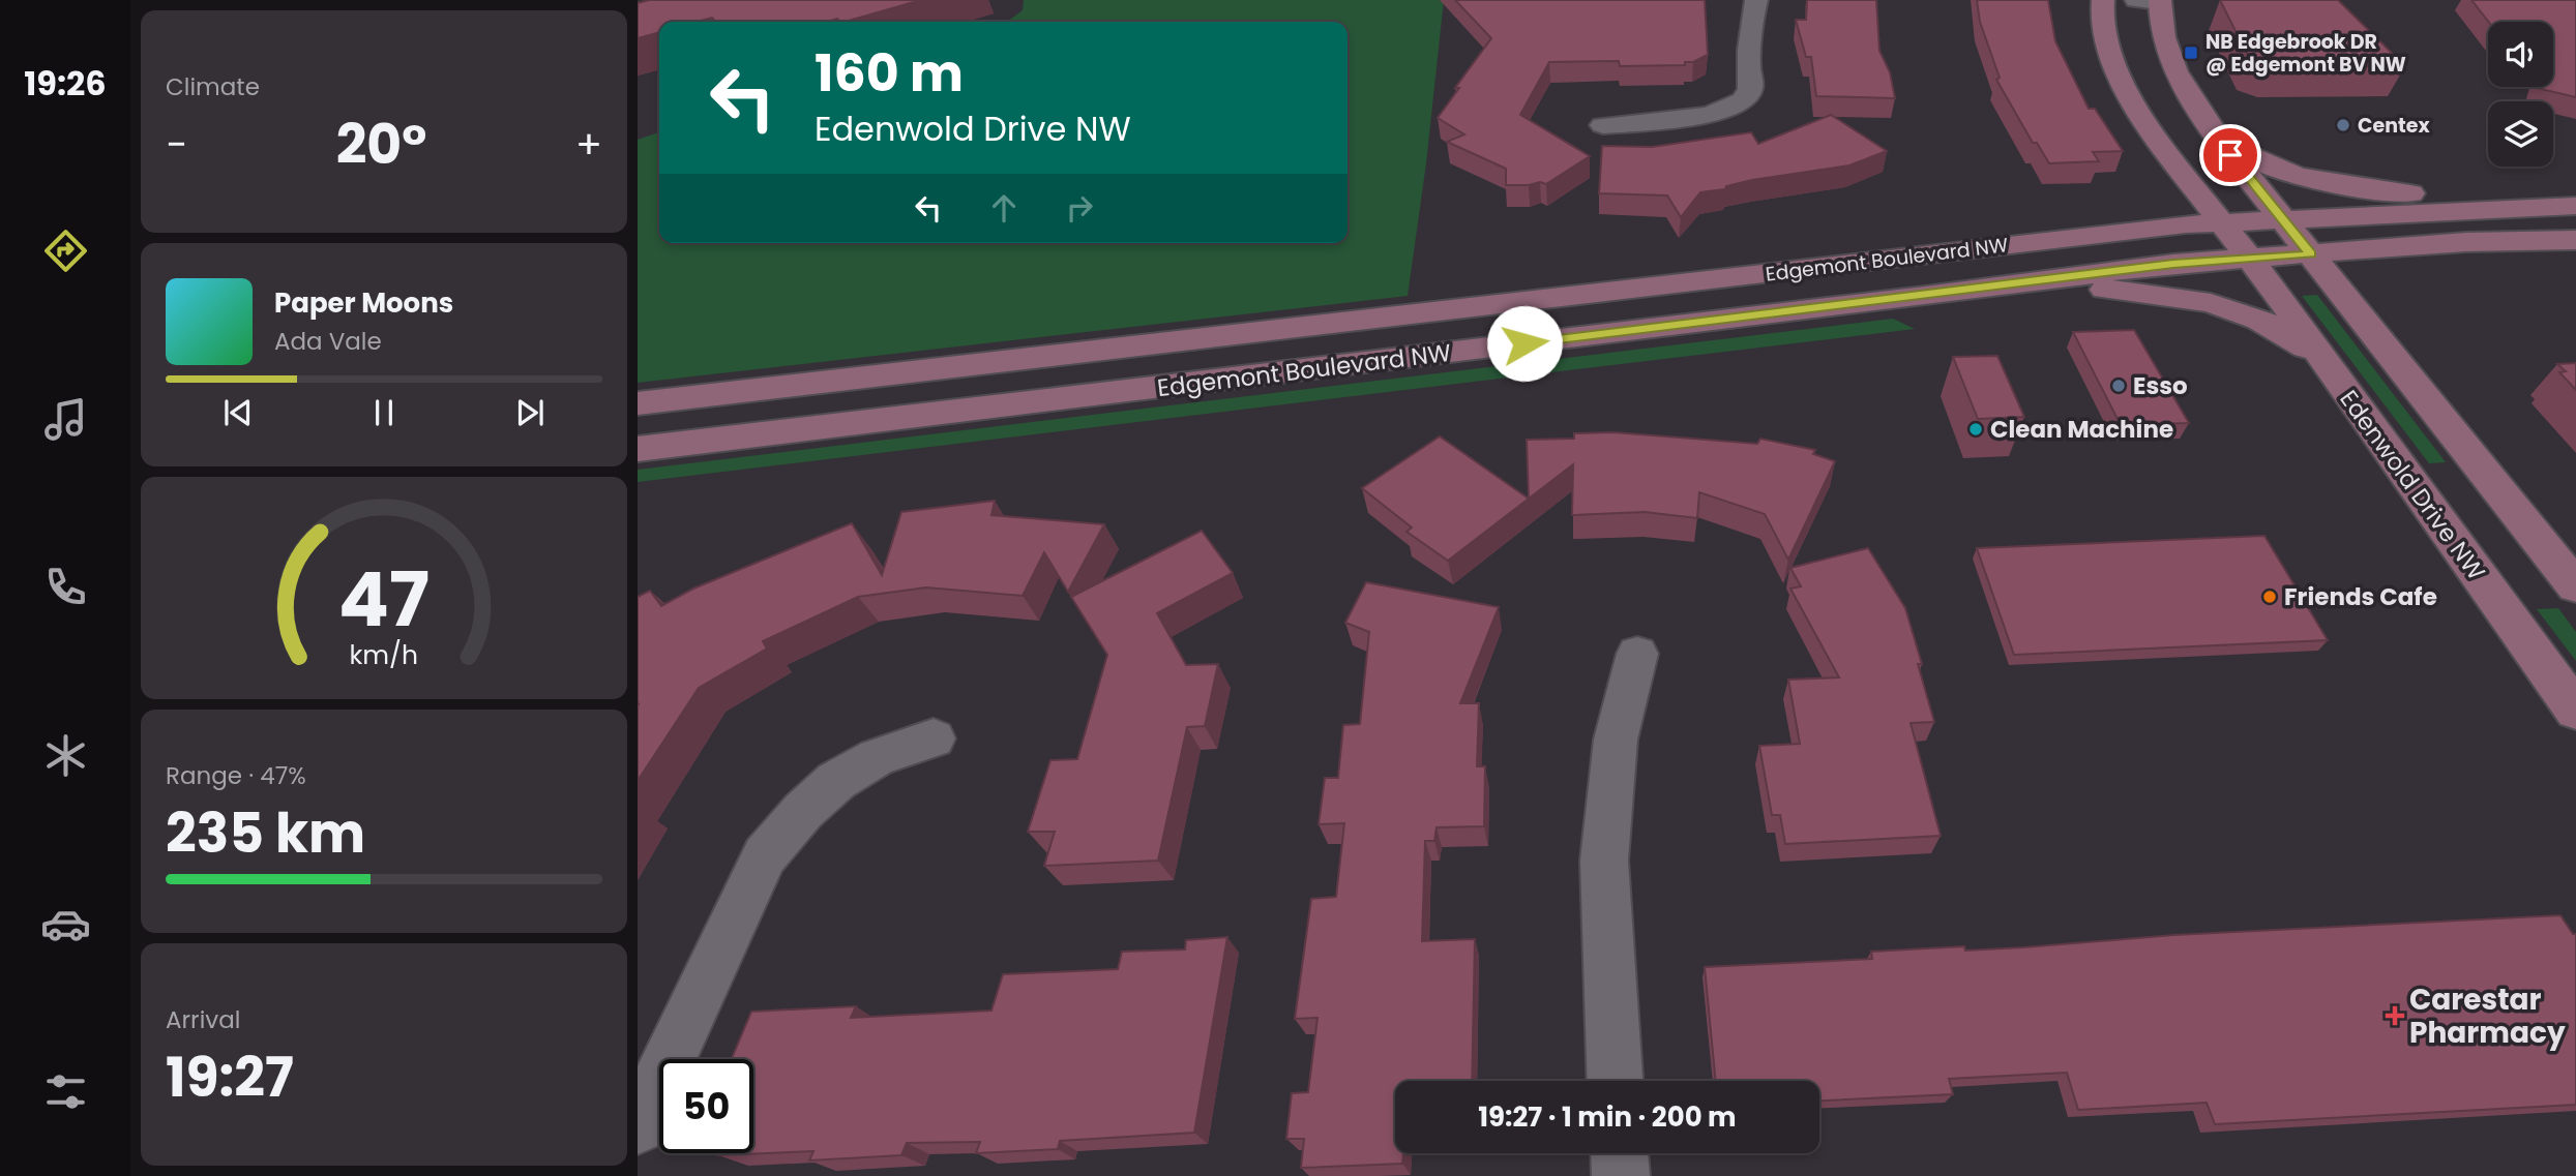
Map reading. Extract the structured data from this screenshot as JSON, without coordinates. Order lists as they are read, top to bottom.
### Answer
{
  "streets": {
    "main road": ["Edgemont Boulevard NW", "Edenwold Drive NW"]
  },
  "crossings": [
    ["Edgemont Boulevard NW", "Edenwold Drive NW"]
  ],
  "places": {
    "transit": ["NB Edgebrook DR @ Edgemont BV NW"],
    "other": [
      "Centex",
      "Esso",
      "Clean Machine",
      "Friends Cafe"
    ],
    "health": ["Carestar Pharmacy"]
  },
  "page": {
    "tabs": "19:26",
    "tile": [
      "Climate",
      ["Range · 47%", "235 km"],
      ["Arrival", "19:27"]
    ],
    "turn": ["160 m", "Edenwold Drive NW"],
    "heat": ["−", "20°", "+"],
    "song": ["Paper Moons", "Ada Vale"],
    "limit": "50",
    "trip": "19:27 · 1 min · 200 m",
    "gauge": ["47", "km/h"]
  }
}
